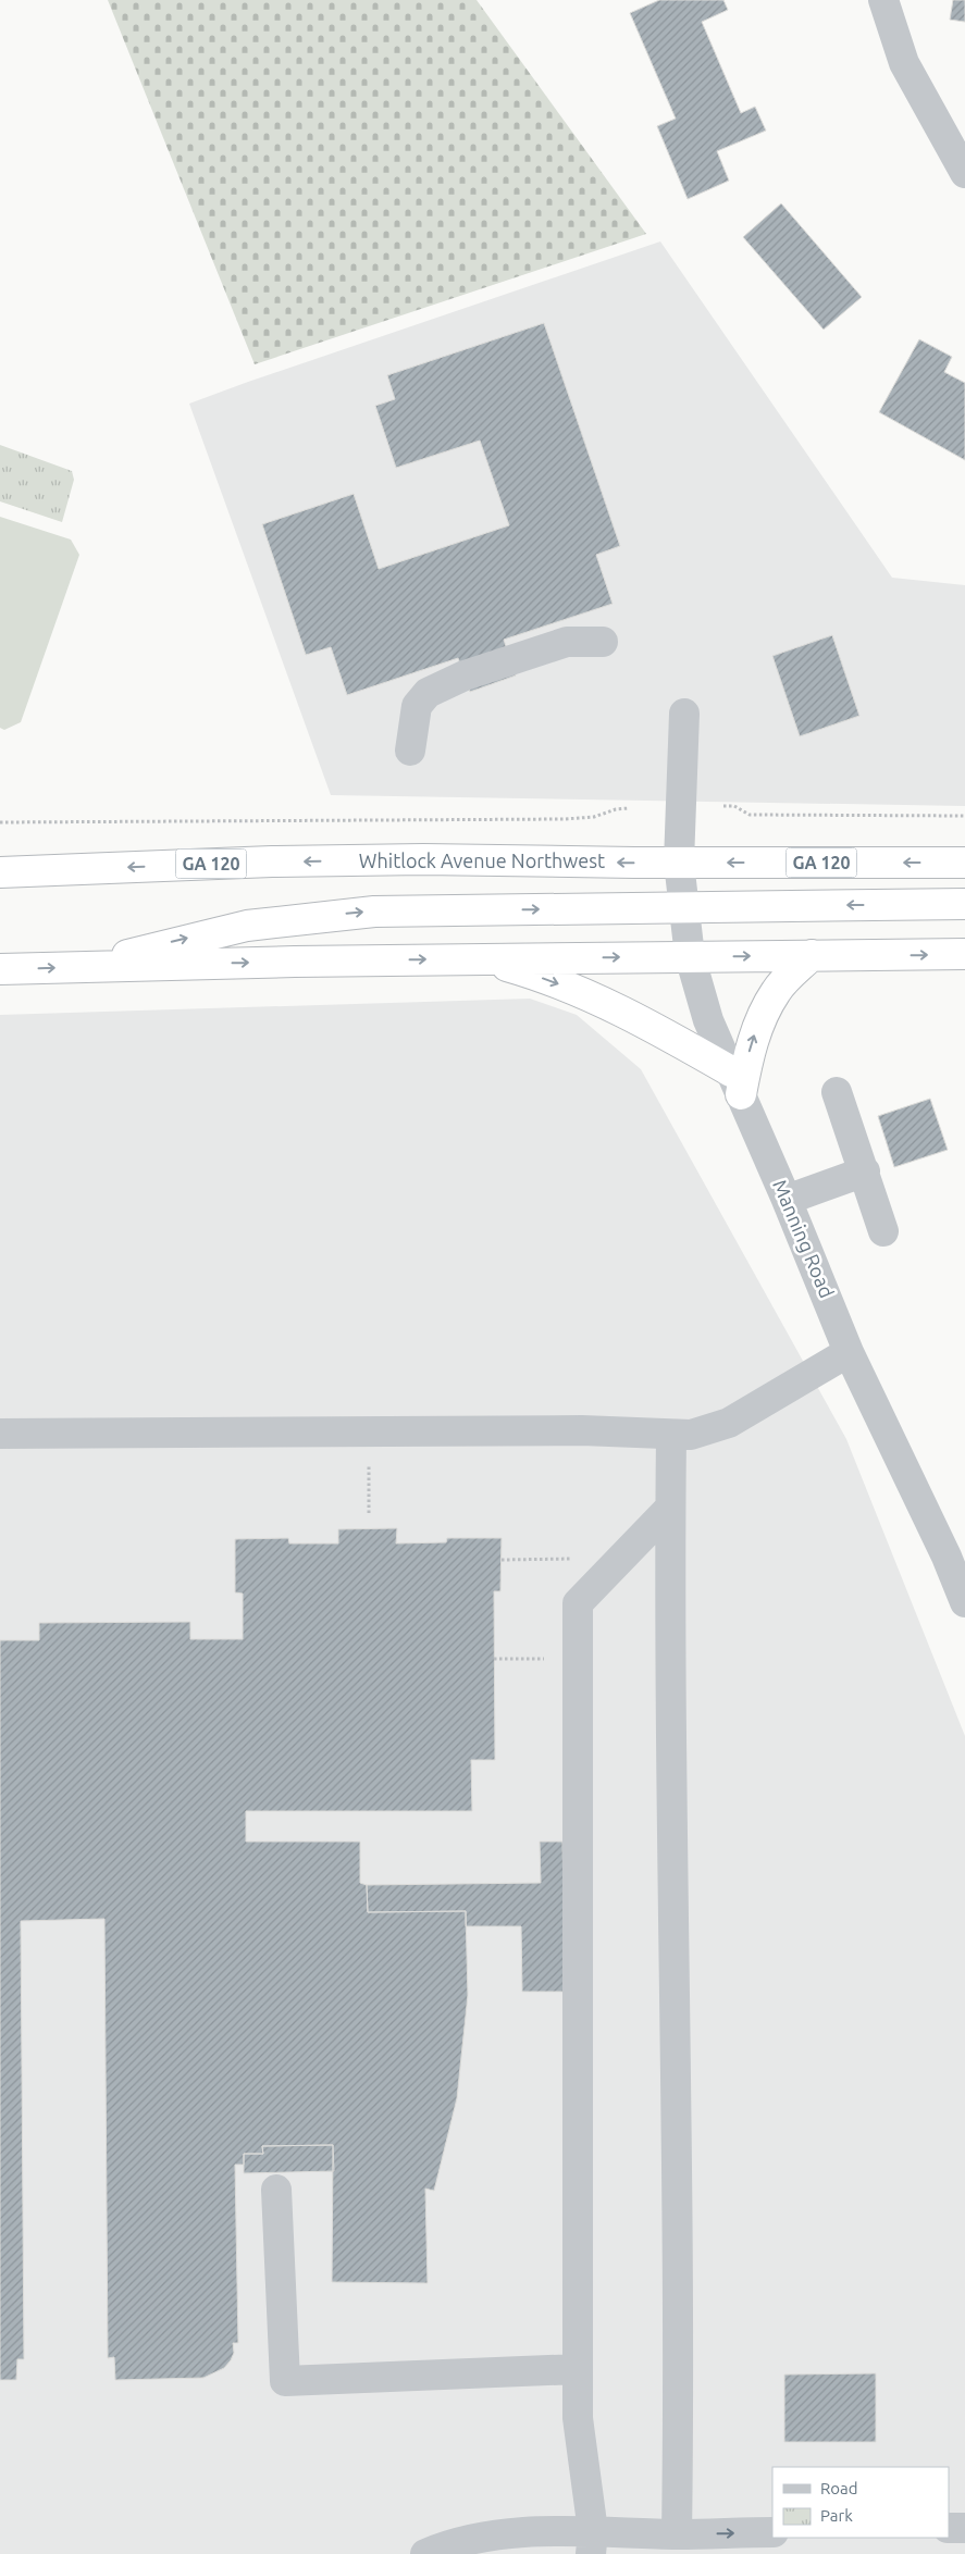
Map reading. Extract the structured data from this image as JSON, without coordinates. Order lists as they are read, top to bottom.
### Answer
{
  "streets": {
    "highway": ["Whitlock Avenue Northwest", "GA 120"],
    "street": ["Manning Road"]
  },
  "crossings": [
    ["Whitlock Avenue Northwest", "Manning Road"]
  ],
  "legend": ["Road", "Park"]
}
